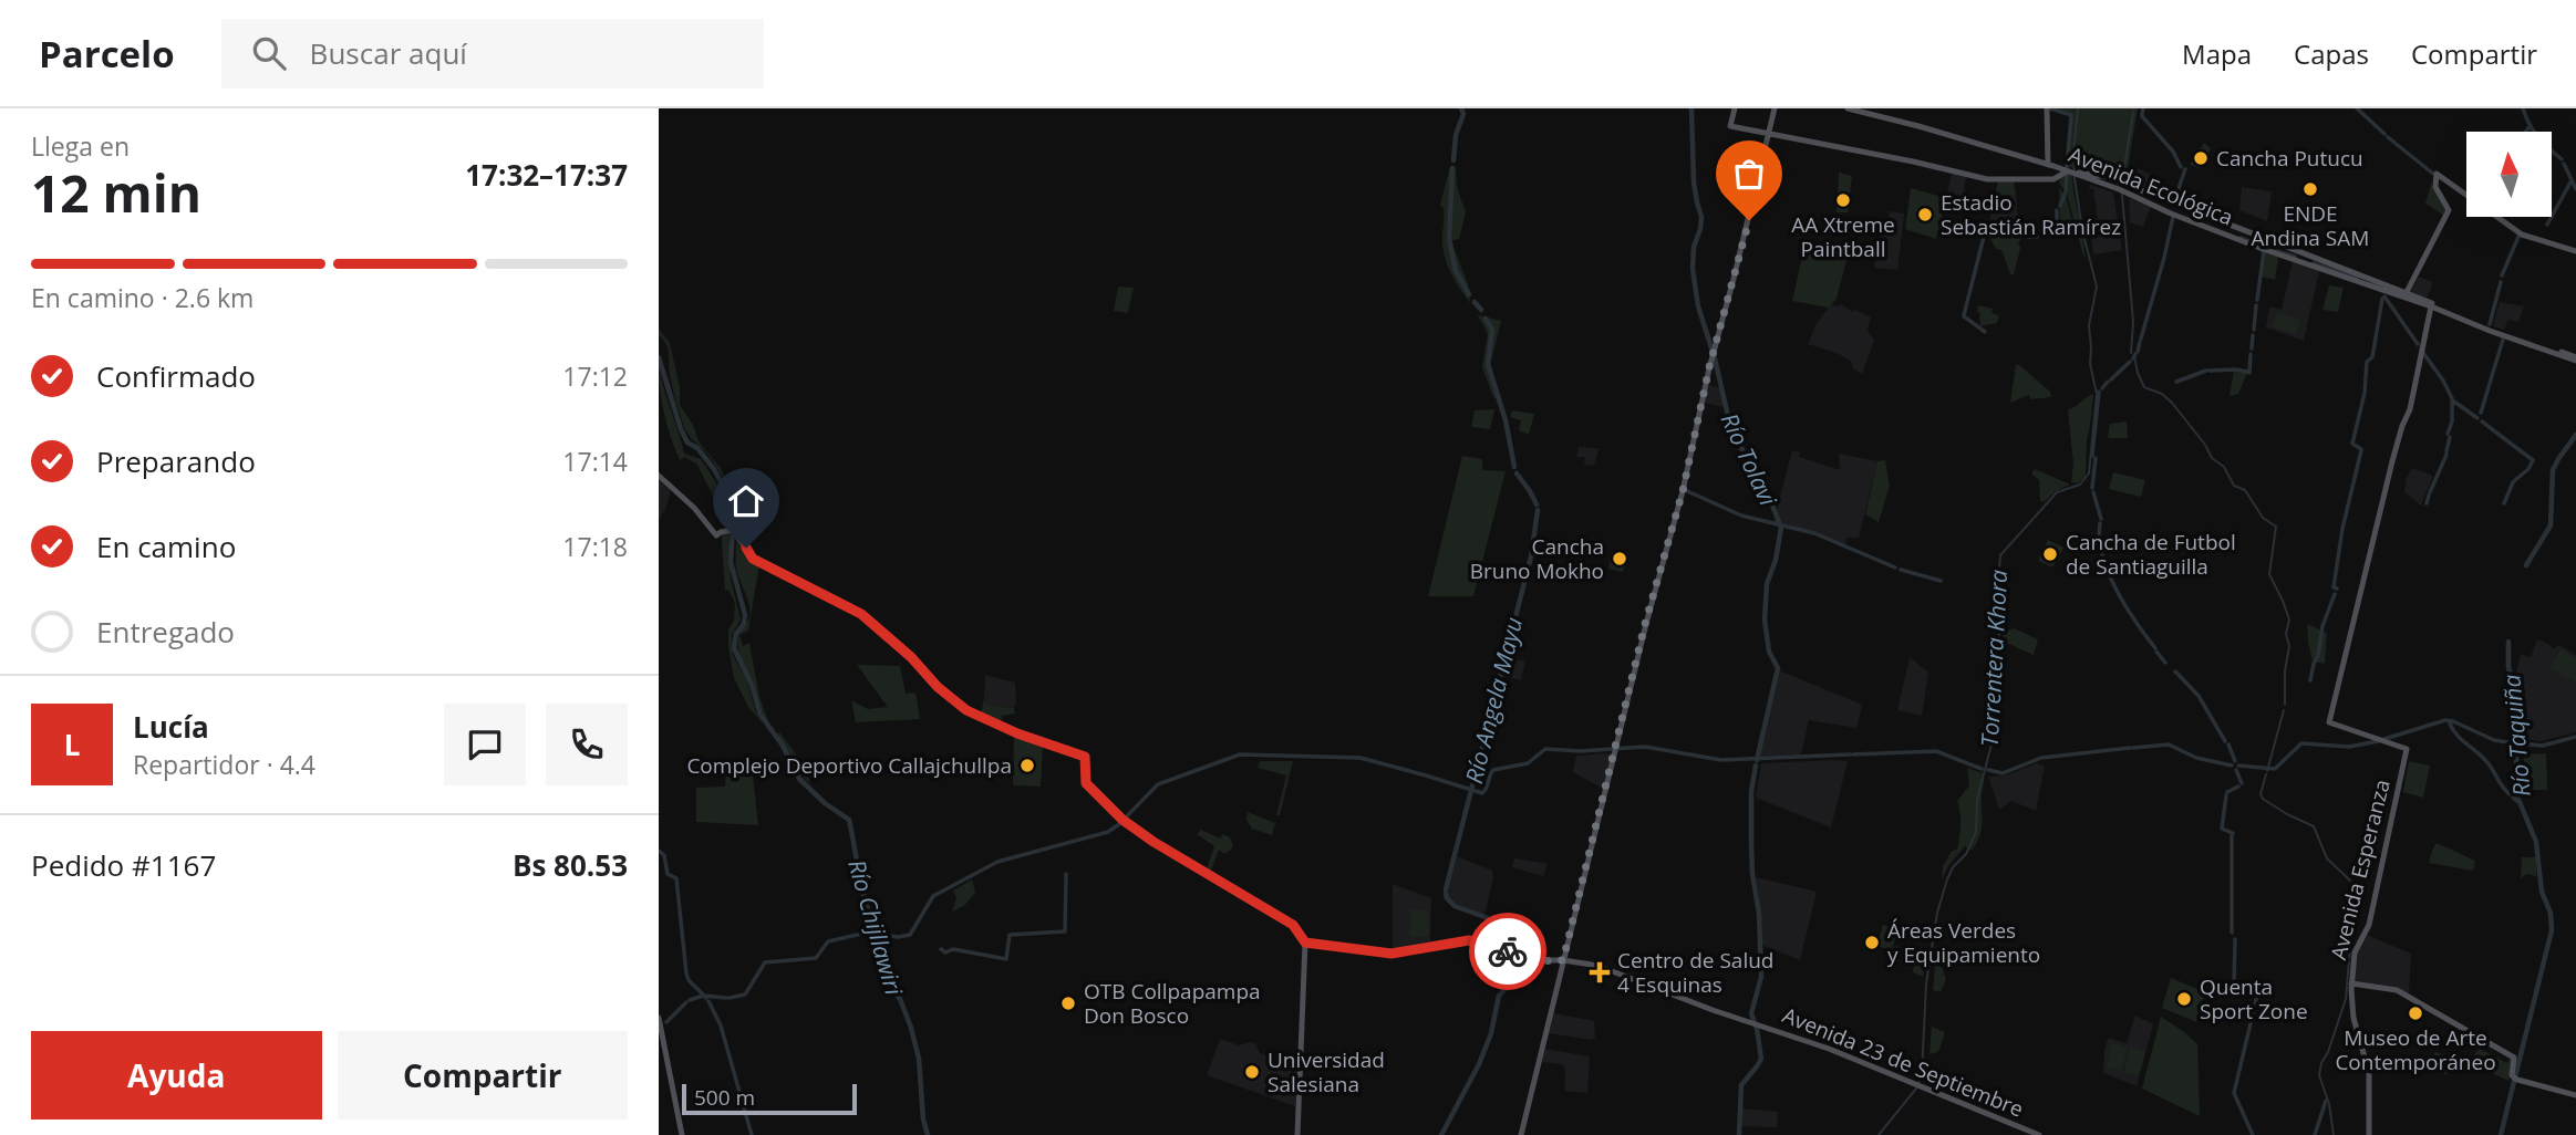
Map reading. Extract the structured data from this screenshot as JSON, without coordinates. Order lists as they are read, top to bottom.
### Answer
{
  "streets": {
    "main road": ["Avenida Ecológica", "Avenida Esperanza", "Avenida 23 de Septiembre"]
  },
  "crossings": [
    ["Avenida Ecológica", "Avenida Esperanza"]
  ],
  "water": [
    "Río Tolavi",
    "Torrentera Khora",
    "Río Angela Mayu",
    "Río Taquiña",
    "Río Chijllawiri"
  ],
  "places": {
    "other": [
      "Cancha Putucu",
      "ENDE Andina SAM",
      "AA Xtreme Paintball",
      "Estadio Sebastián Ramírez",
      "Cancha de Futbol de Santiaguilla",
      "Cancha Bruno Mokho",
      "Complejo Deportivo Callajchullpa",
      "Áreas Verdes y Equipamiento",
      "Quenta Sport Zone",
      "OTB Collpapampa Don Bosco",
      "Museo de Arte Contemporáneo",
      "Universidad Salesiana"
    ],
    "health": ["Centro de Salud 4 Esquinas"]
  },
  "scale_bar": "500 m",
  "north": "top",
  "page": {
    "header": "Parcelo",
    "search": "Buscar aquí",
    "nav": ["Mapa", "Capas", "Compartir"],
    "heading": ["12 min", "Llega en", "17:32–17:37"],
    "panel": [
      "Lucía",
      "Repartidor · 4.4",
      "Pedido #1167",
      "Bs 80.53"
    ],
    "bar": "En camino · 2.6 km",
    "list": [
      ["Confirmado", "17:12"],
      ["Preparando", "17:14"],
      ["En camino", "17:18"],
      "Entregado"
    ],
    "round": "L",
    "buttons": ["Ayuda", "Compartir"],
    "scale": "500 m"
  }
}
